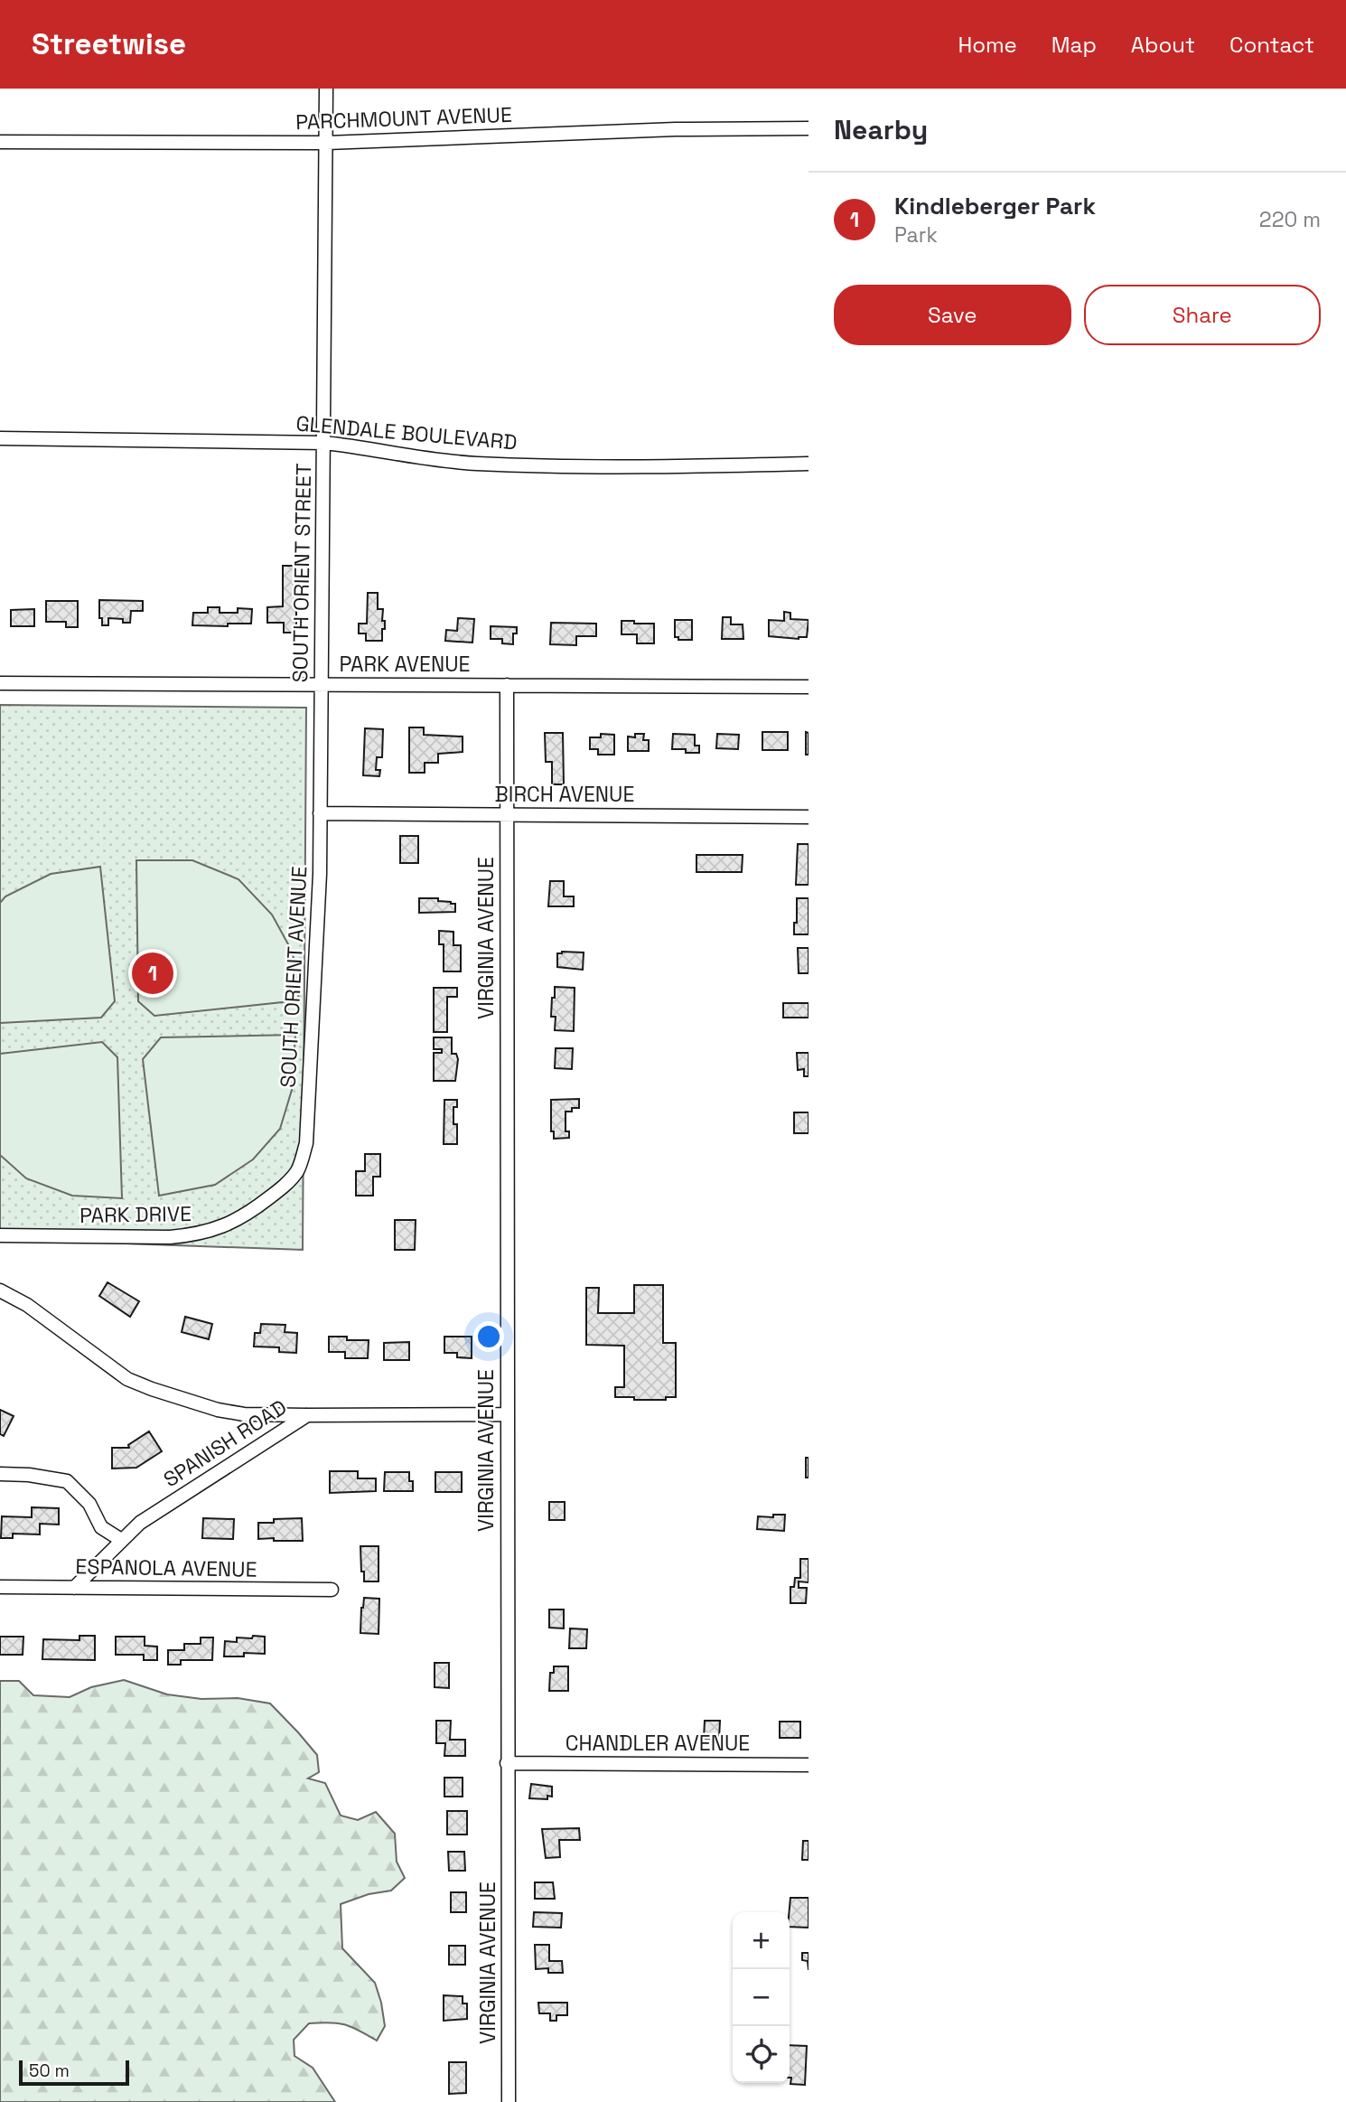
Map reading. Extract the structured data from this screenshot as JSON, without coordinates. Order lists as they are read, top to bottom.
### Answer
{
  "streets": {
    "street": [
      "PARCHMOUNT AVENUE",
      "GLENDALE BOULEVARD",
      "SOUTH ORIENT STREET",
      "PARK AVENUE",
      "BIRCH AVENUE",
      "VIRGINIA AVENUE",
      "SOUTH ORIENT AVENUE",
      "PARK DRIVE",
      "SPANISH ROAD",
      "ESPANOLA AVENUE",
      "CHANDLER AVENUE"
    ]
  },
  "crossings": [
    ["PARCHMOUNT AVENUE", "SOUTH ORIENT STREET"],
    ["GLENDALE BOULEVARD", "SOUTH ORIENT STREET"],
    ["SOUTH ORIENT STREET", "PARK AVENUE"],
    ["SOUTH ORIENT STREET", "BIRCH AVENUE"],
    ["SOUTH ORIENT STREET", "SOUTH ORIENT AVENUE"],
    ["PARK AVENUE", "VIRGINIA AVENUE"],
    ["BIRCH AVENUE", "VIRGINIA AVENUE"],
    ["BIRCH AVENUE", "SOUTH ORIENT AVENUE"],
    ["VIRGINIA AVENUE", "SPANISH ROAD"],
    ["VIRGINIA AVENUE", "CHANDLER AVENUE"],
    ["SOUTH ORIENT AVENUE", "PARK DRIVE"],
    ["SPANISH ROAD", "ESPANOLA AVENUE"]
  ],
  "scale_bar": "50 m",
  "page": {
    "header": "Streetwise",
    "nav": [
      "Home",
      "Map",
      "About",
      "Contact"
    ],
    "heading": "Nearby",
    "list": [
      {
        "mark": "1",
        "name": "Kindleberger Park",
        "note": "Park",
        "value": "220 m"
      }
    ],
    "buttons": ["Save", "Share"],
    "pins": "1",
    "map_buttons": ["+", "−"],
    "scale": "50 m"
  }
}
